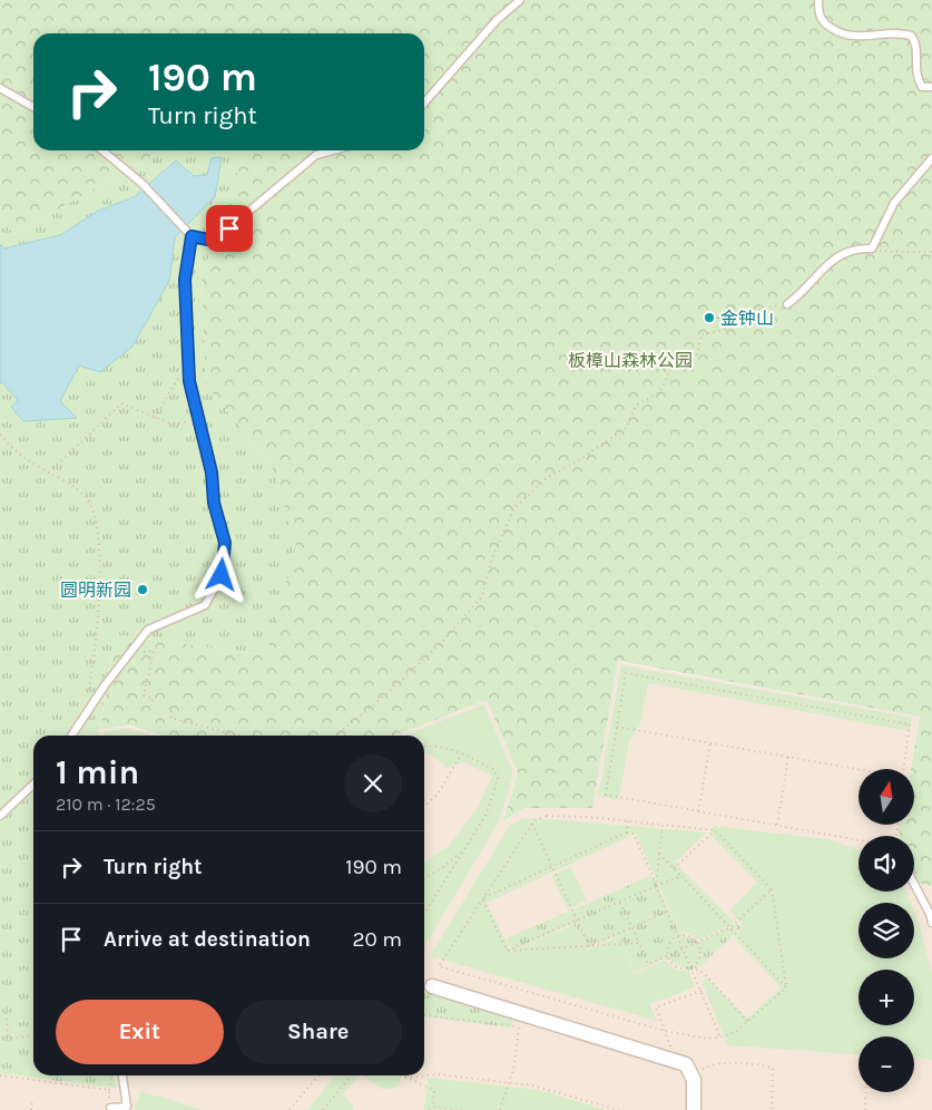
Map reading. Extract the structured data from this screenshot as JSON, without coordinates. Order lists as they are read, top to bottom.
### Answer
{
  "parks": ["板樟山森林公园"],
  "places": ["金钟山", "圆明新园"],
  "north": "top",
  "page": {
    "turn": ["190 m", "Turn right"],
    "heading": ["1 min", "210 m · 12:25"],
    "map_buttons": ["+", "−"],
    "list": [
      {
        "name": "Turn right",
        "value": "190 m"
      },
      {
        "name": "Arrive at destination",
        "value": "20 m"
      }
    ],
    "buttons": ["Exit", "Share"]
  }
}
